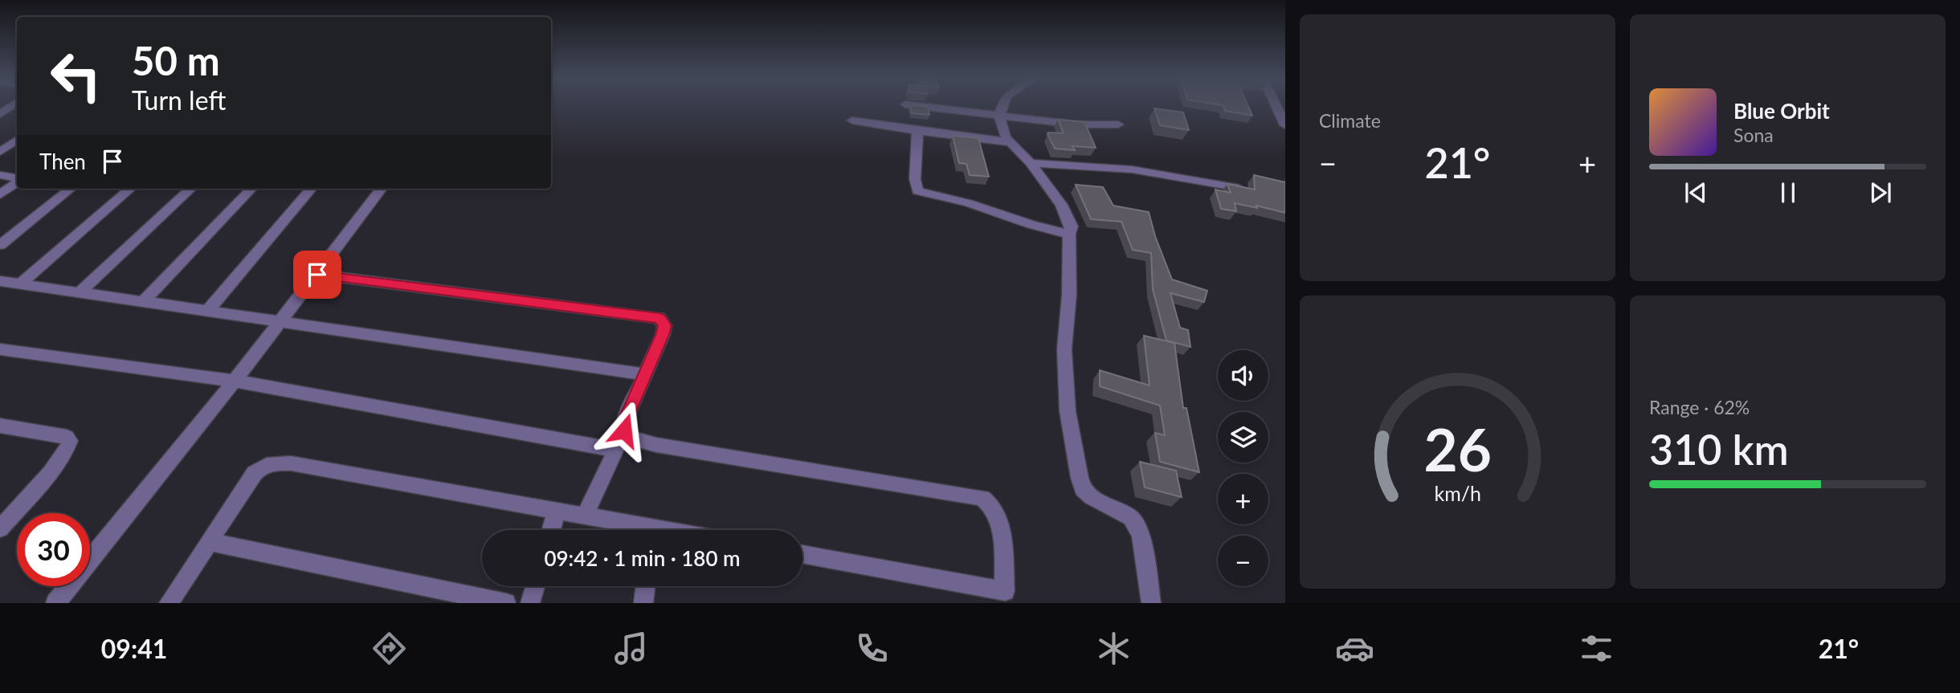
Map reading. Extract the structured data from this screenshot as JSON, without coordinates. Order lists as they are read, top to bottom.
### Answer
{
  "page": {
    "tile": [
      "Climate",
      ["Range · 62%", "310 km"]
    ],
    "turn": ["50 m", "Turn left"],
    "song": ["Blue Orbit", "Sona"],
    "then": "Then",
    "heat": ["−", "21°", "+"],
    "map_buttons": ["+", "−"],
    "limit": "30",
    "trip": "09:42 · 1 min · 180 m",
    "tabs": ["09:41", "21°"],
    "gauge": ["26", "km/h"]
  }
}
